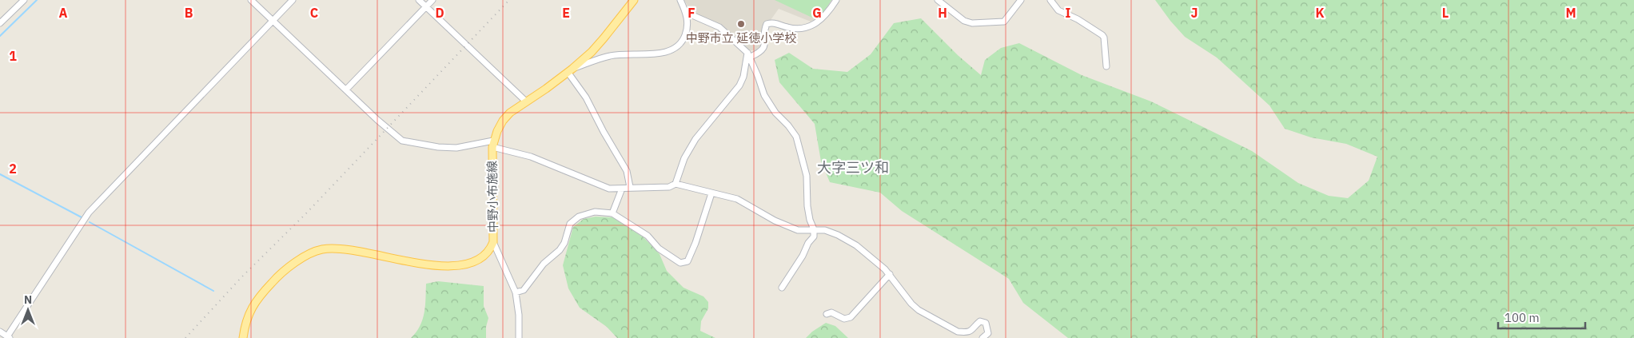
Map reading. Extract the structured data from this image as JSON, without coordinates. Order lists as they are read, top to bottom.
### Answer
{
  "streets": {
    "main road": ["中野小布施線"]
  },
  "districts": ["大字三ツ和"],
  "places": ["中野市立 延徳小学校"],
  "scale_bar": "100 m",
  "north": "top",
  "grid": {
    "columns": [
      "A",
      "B",
      "C",
      "D",
      "E",
      "F",
      "G",
      "H",
      "I",
      "J",
      "K",
      "L",
      "M"
    ],
    "rows": ["1", "2"]
  }
}
